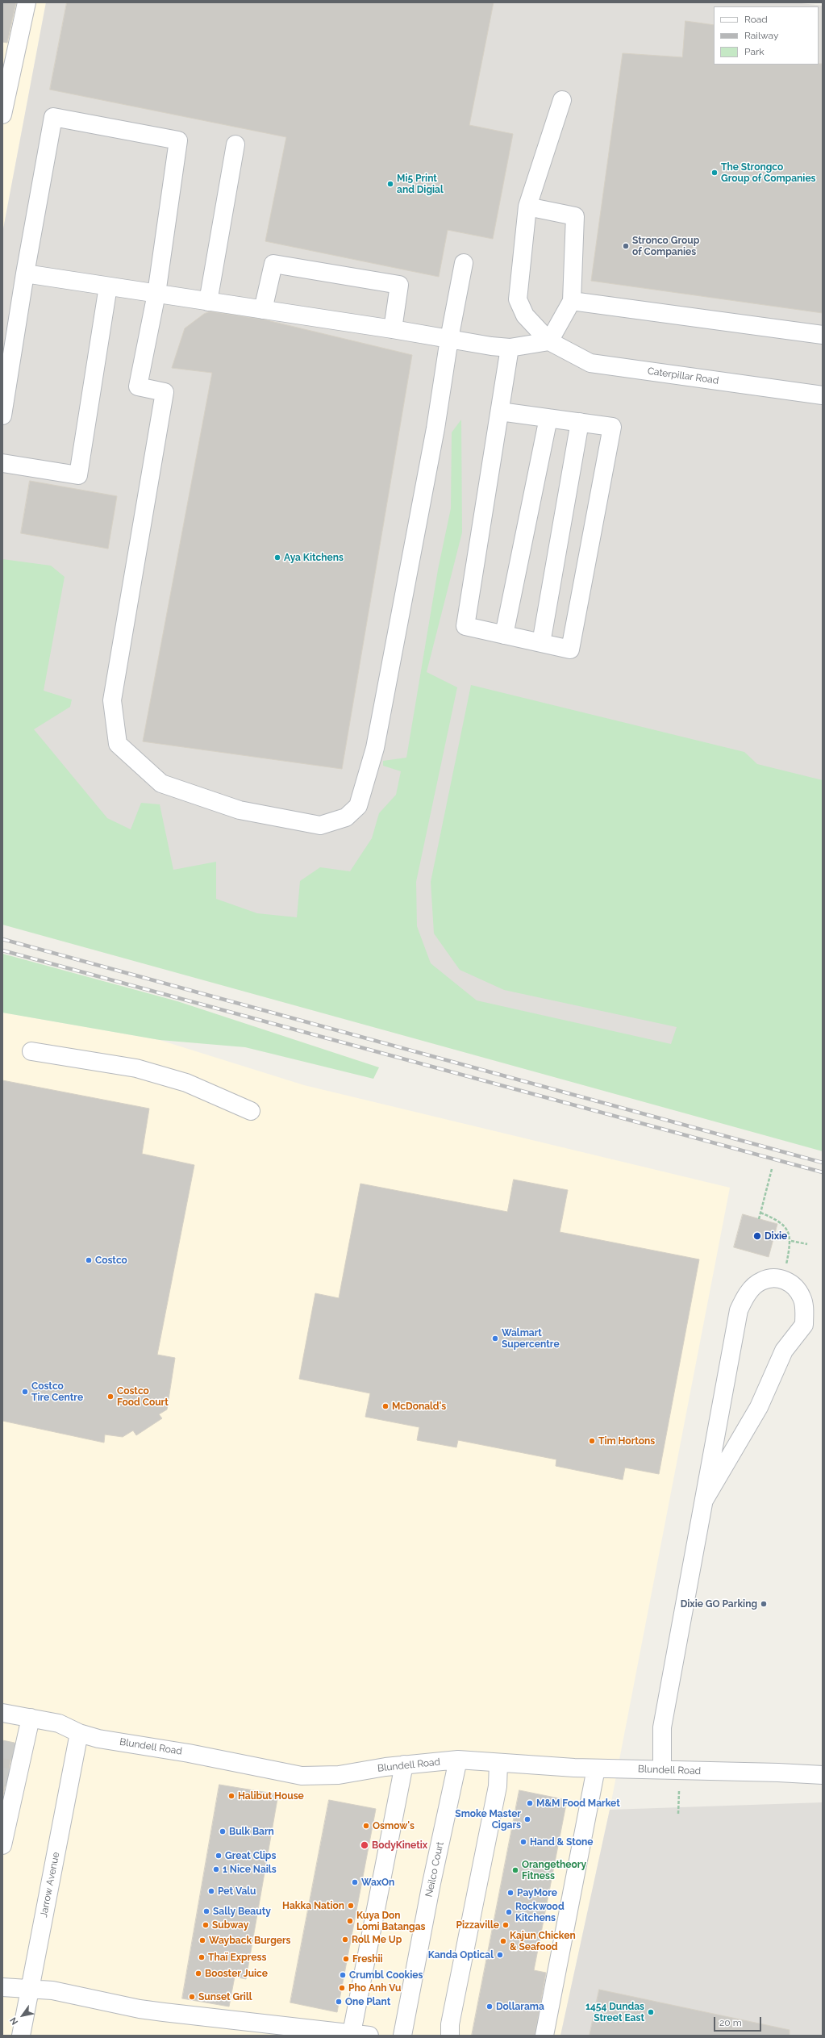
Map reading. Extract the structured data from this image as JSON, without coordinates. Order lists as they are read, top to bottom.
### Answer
{
  "streets": {
    "street": [
      "Caterpillar Road",
      "Blundell Road",
      "Neilco Court",
      "Jarrow Avenue"
    ]
  },
  "crossings": [
    ["Blundell Road", "Neilco Court"],
    ["Blundell Road", "Jarrow Avenue"]
  ],
  "places": [
    "The Strongco Group of Companies",
    "Mi5 Print and Digial",
    "Stronco Group of Companies",
    "Aya Kitchens",
    "Dixie",
    "Costco",
    "Walmart Supercentre",
    "Costco Tire Centre",
    "Costco Food Court",
    "McDonald's",
    "Tim Hortons",
    "Dixie GO Parking",
    "Halibut House",
    "M&M Food Market",
    "Smoke Master Cigars",
    "Osmow's",
    "Bulk Barn",
    "Hand & Stone",
    "BodyKinetix",
    "Great Clips",
    "1 Nice Nails",
    "Orangetheory Fitness",
    "WaxOn",
    "Pet Valu",
    "PayMore",
    "Hakka Nation",
    "Sally Beauty",
    "Rockwood Kitchens",
    "Kuya Don Lomi Batangas",
    "Subway",
    "Pizzaville",
    "Roll Me Up",
    "Wayback Burgers",
    "Kajun Chicken & Seafood",
    "Kanda Optical",
    "Thaï Express",
    "Freshii",
    "Booster Juice",
    "Crumbl Cookies",
    "Pho Anh Vu",
    "Sunset Grill",
    "One Plant",
    "Dollarama",
    "1454 Dundas Street East"
  ],
  "legend": ["Road", "Railway", "Park"],
  "scale_bar": "20 m",
  "north": "bottom left"
}
